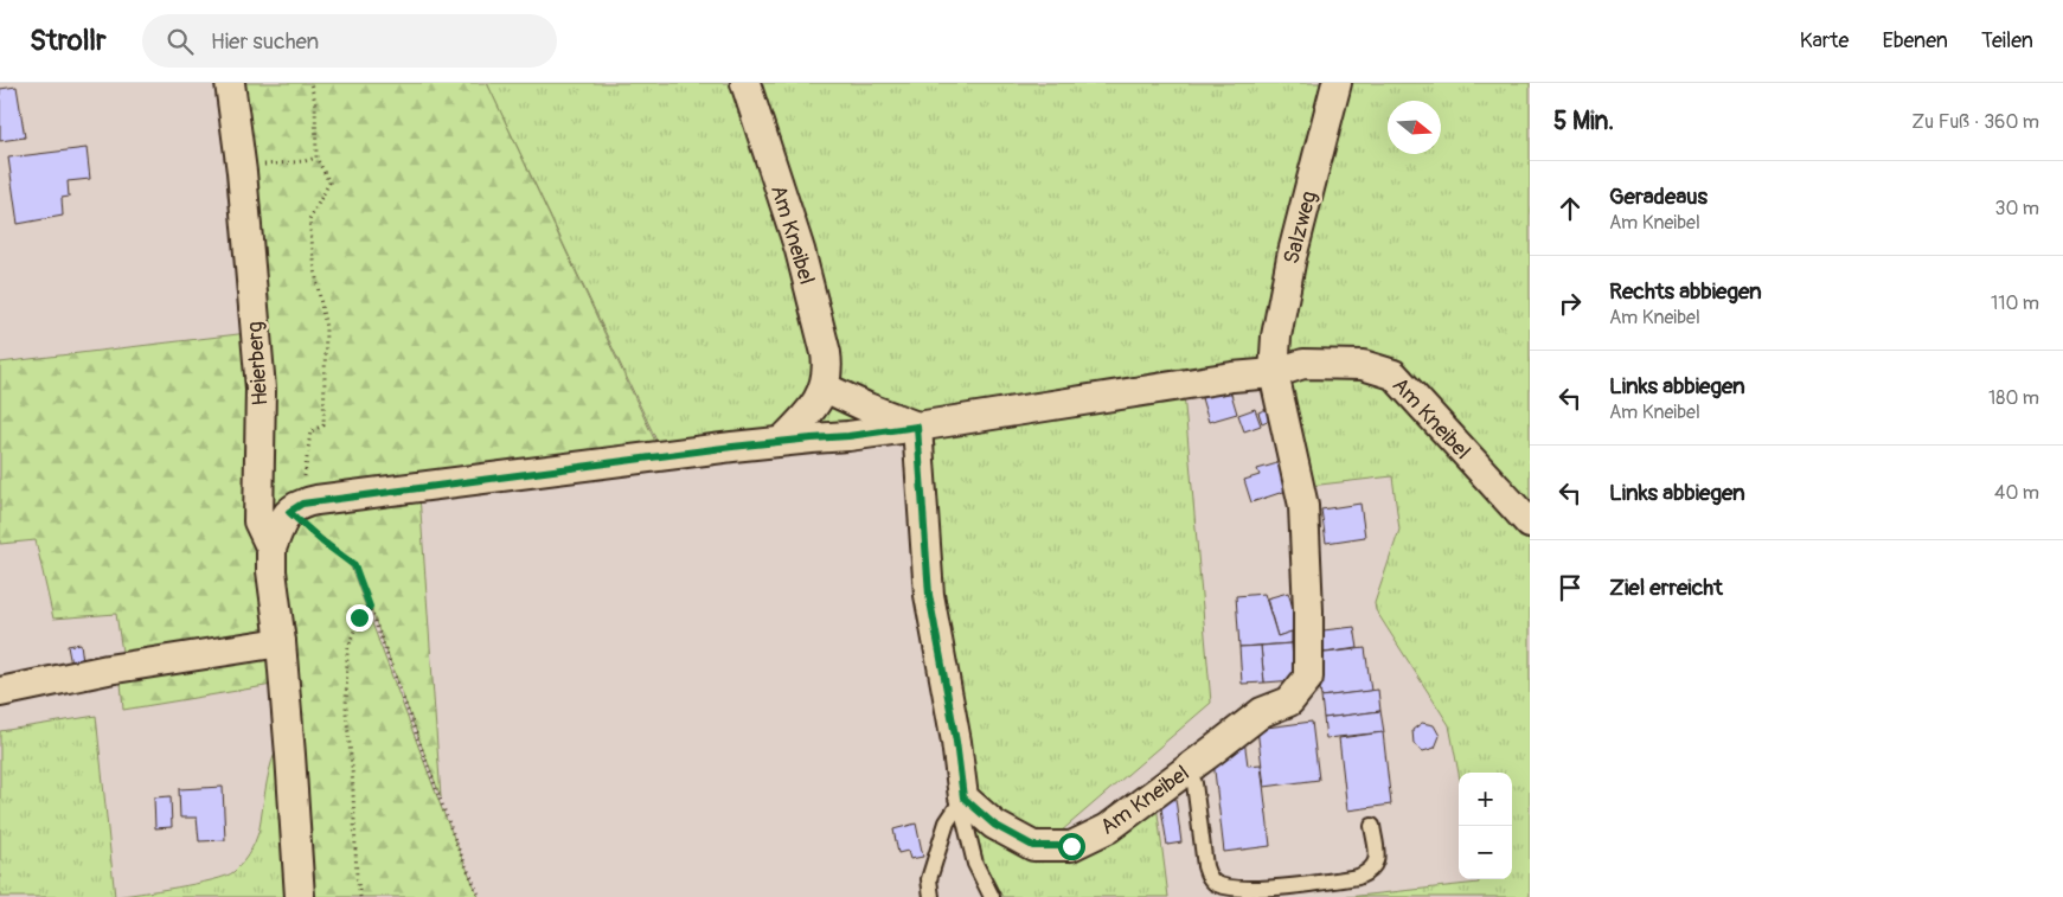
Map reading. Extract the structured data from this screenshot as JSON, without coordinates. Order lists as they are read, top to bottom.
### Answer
{
  "streets": {
    "street": ["Salzweg", "Am Kneibel", "Heierberg"]
  },
  "crossings": [
    ["Salzweg", "Am Kneibel"]
  ],
  "north": "right",
  "page": {
    "header": "Strollr",
    "search": "Hier suchen",
    "nav": ["Karte", "Ebenen", "Teilen"],
    "heading": ["5 Min.", "Zu Fuß · 360 m"],
    "list": [
      ["Geradeaus", "Am Kneibel", "30 m"],
      ["Rechts abbiegen", "Am Kneibel", "110 m"],
      ["Links abbiegen", "Am Kneibel", "180 m"],
      ["Links abbiegen", "40 m"],
      "Ziel erreicht"
    ],
    "map_buttons": ["+", "−"]
  }
}
